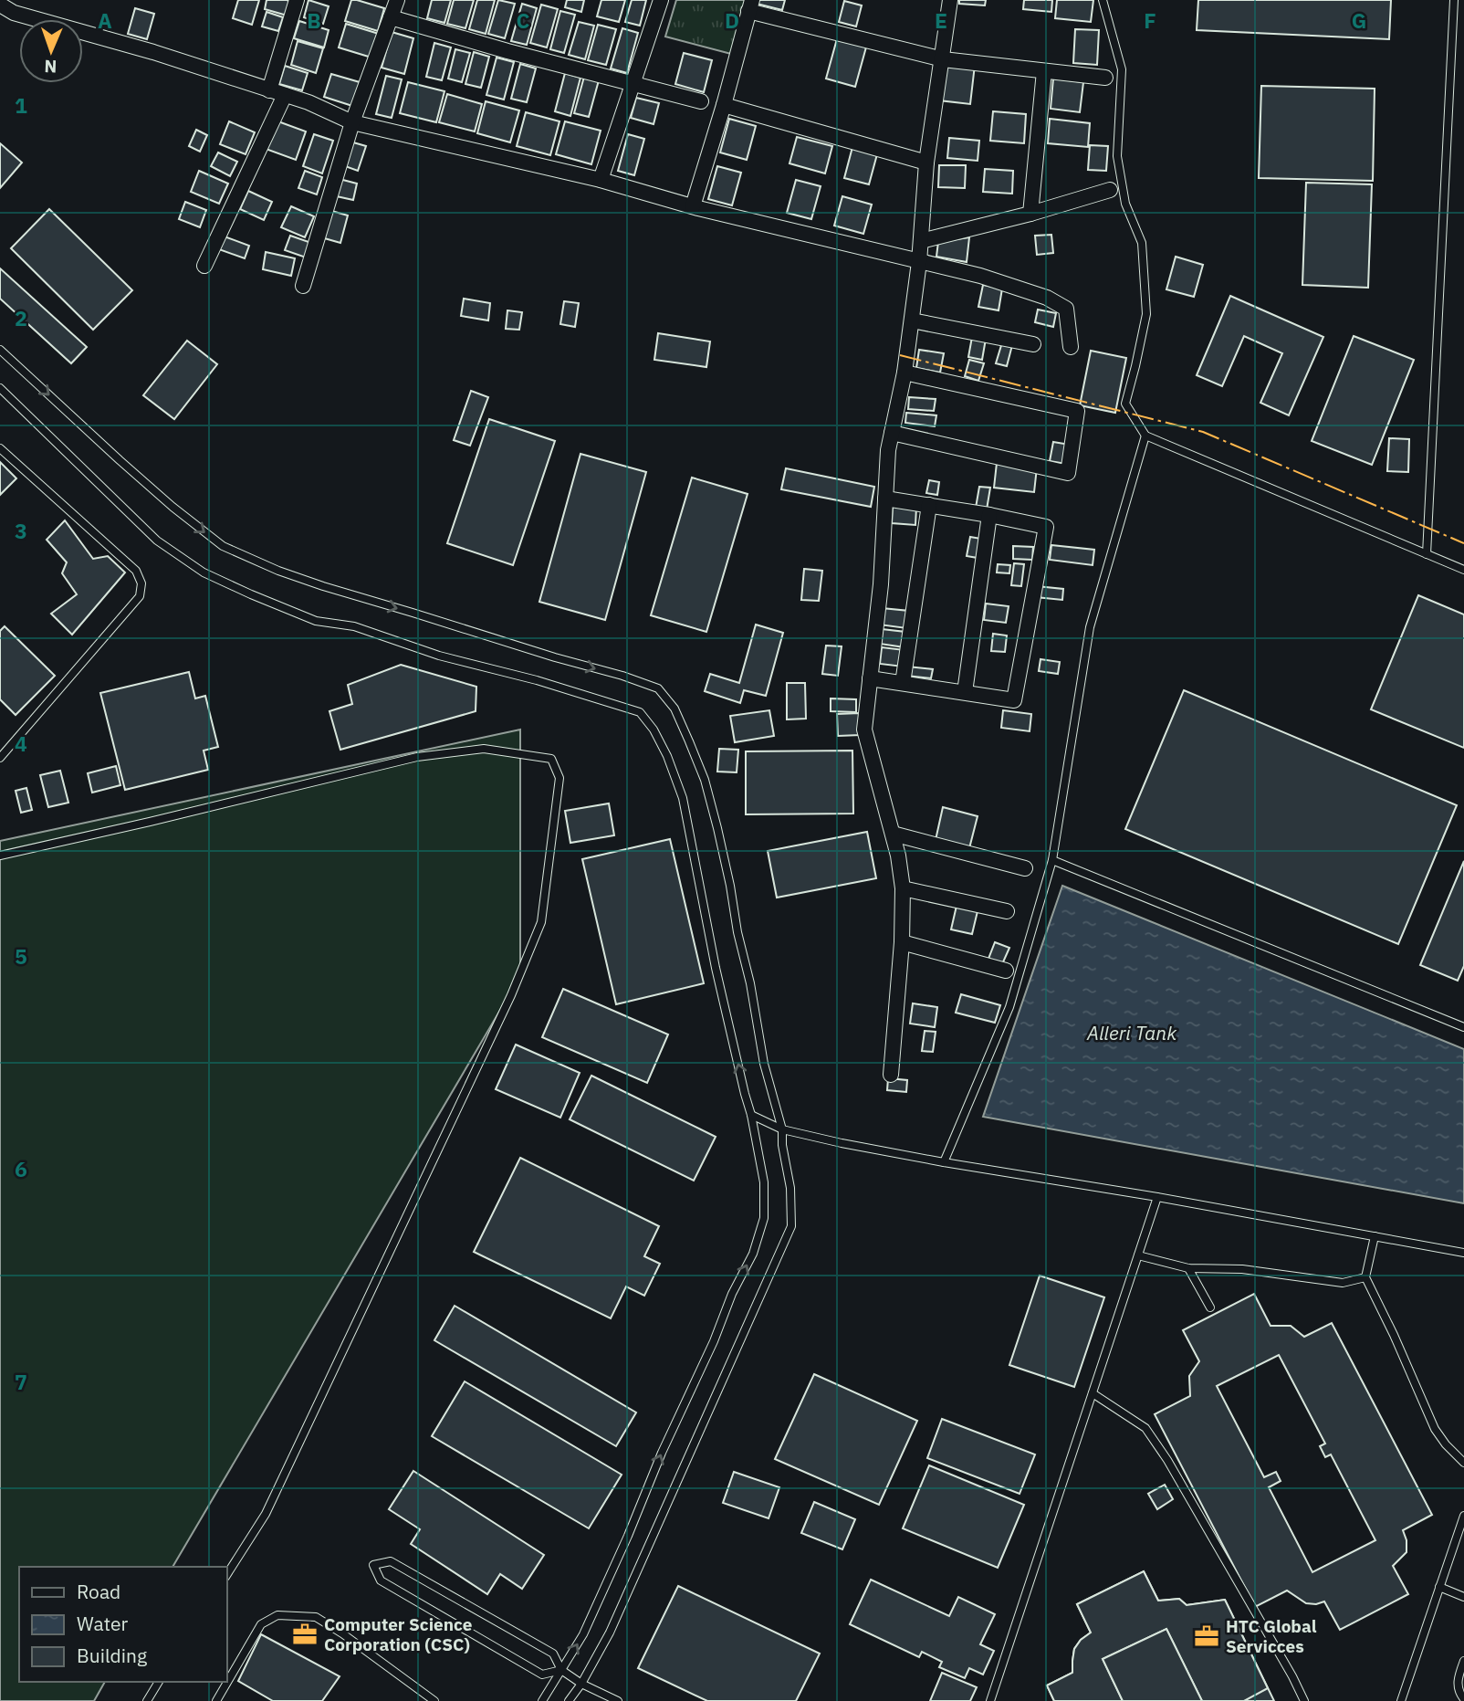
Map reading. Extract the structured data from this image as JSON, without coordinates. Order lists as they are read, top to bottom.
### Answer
{
  "water": ["Alleri Tank"],
  "places": {
    "office": ["Computer Science Corporation (CSC)", "HTC Global Servicces"]
  },
  "legend": ["Road", "Water", "Building"],
  "north": "bottom",
  "grid": {
    "columns": [
      "A",
      "B",
      "C",
      "D",
      "E",
      "F",
      "G"
    ],
    "rows": [
      "1",
      "2",
      "3",
      "4",
      "5",
      "6",
      "7"
    ]
  }
}
